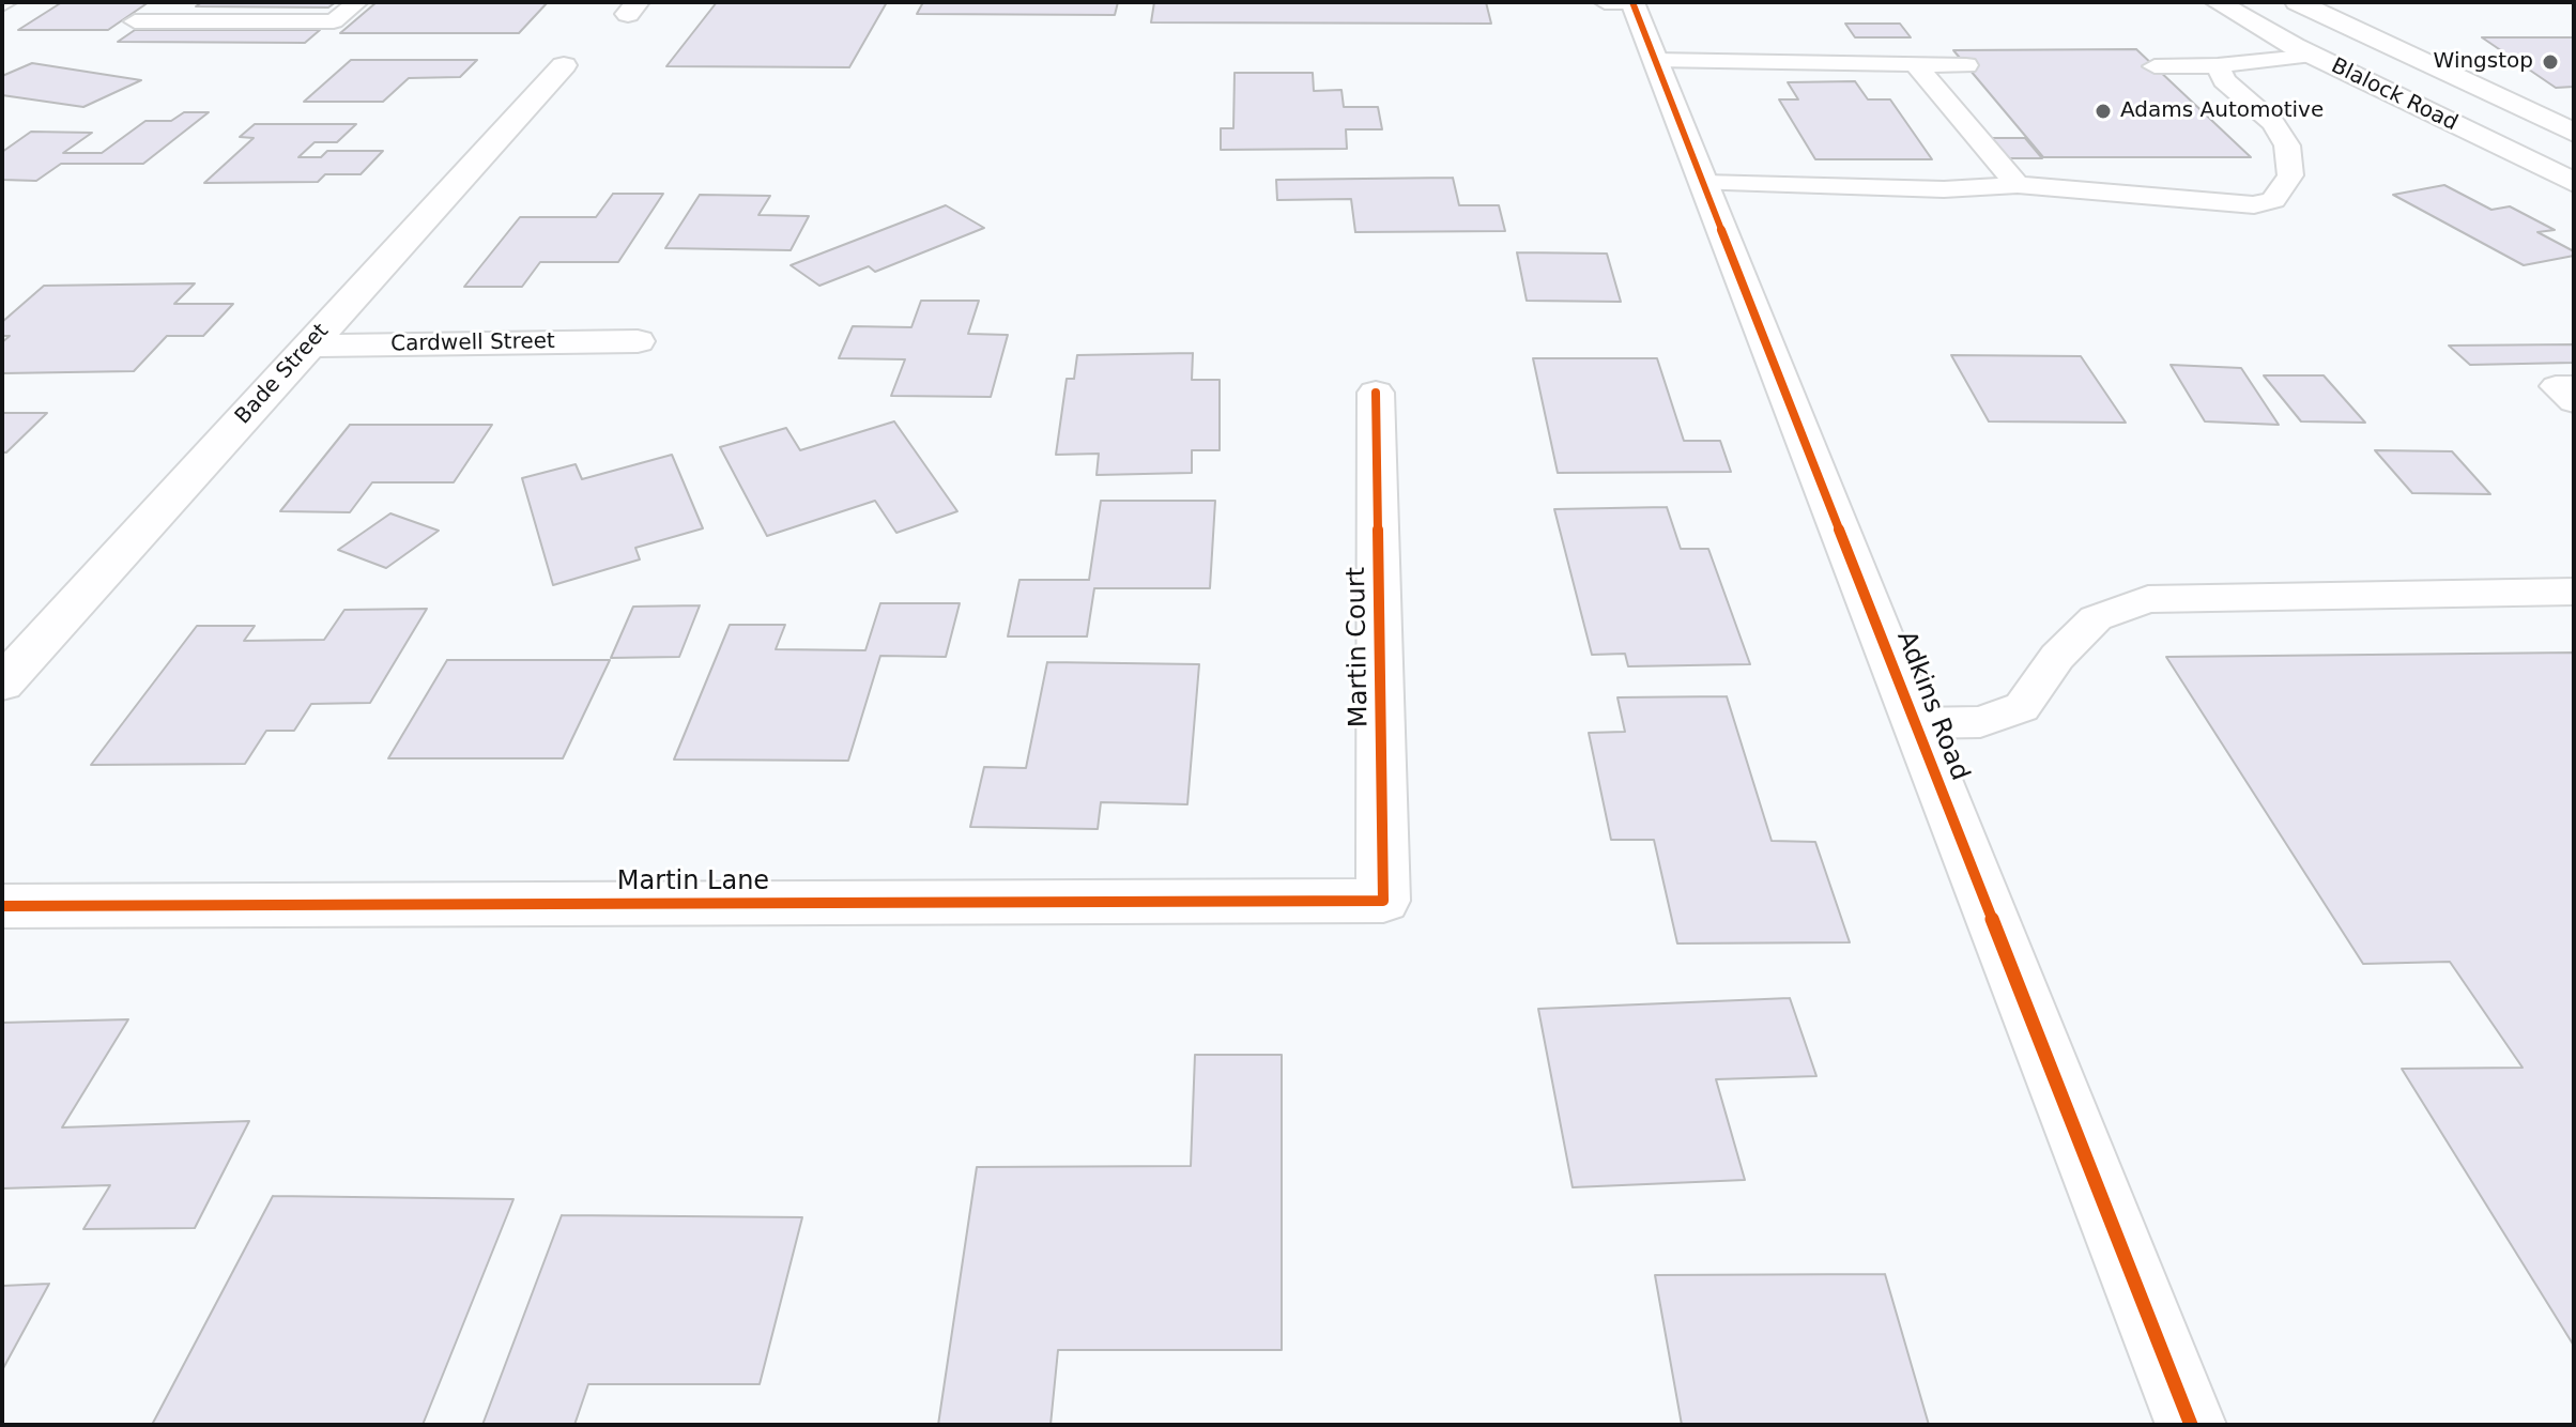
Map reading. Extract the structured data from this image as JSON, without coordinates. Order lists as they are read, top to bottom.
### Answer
{
  "streets": {
    "street": [
      "Blalock Road",
      "Cardwell Street",
      "Bade Street",
      "Martin Court",
      "Adkins Road",
      "Martin Lane"
    ]
  },
  "crossings": [
    ["Cardwell Street", "Bade Street"],
    ["Martin Court", "Martin Lane"]
  ],
  "places": ["Wingstop", "Adams Automotive"]
}
